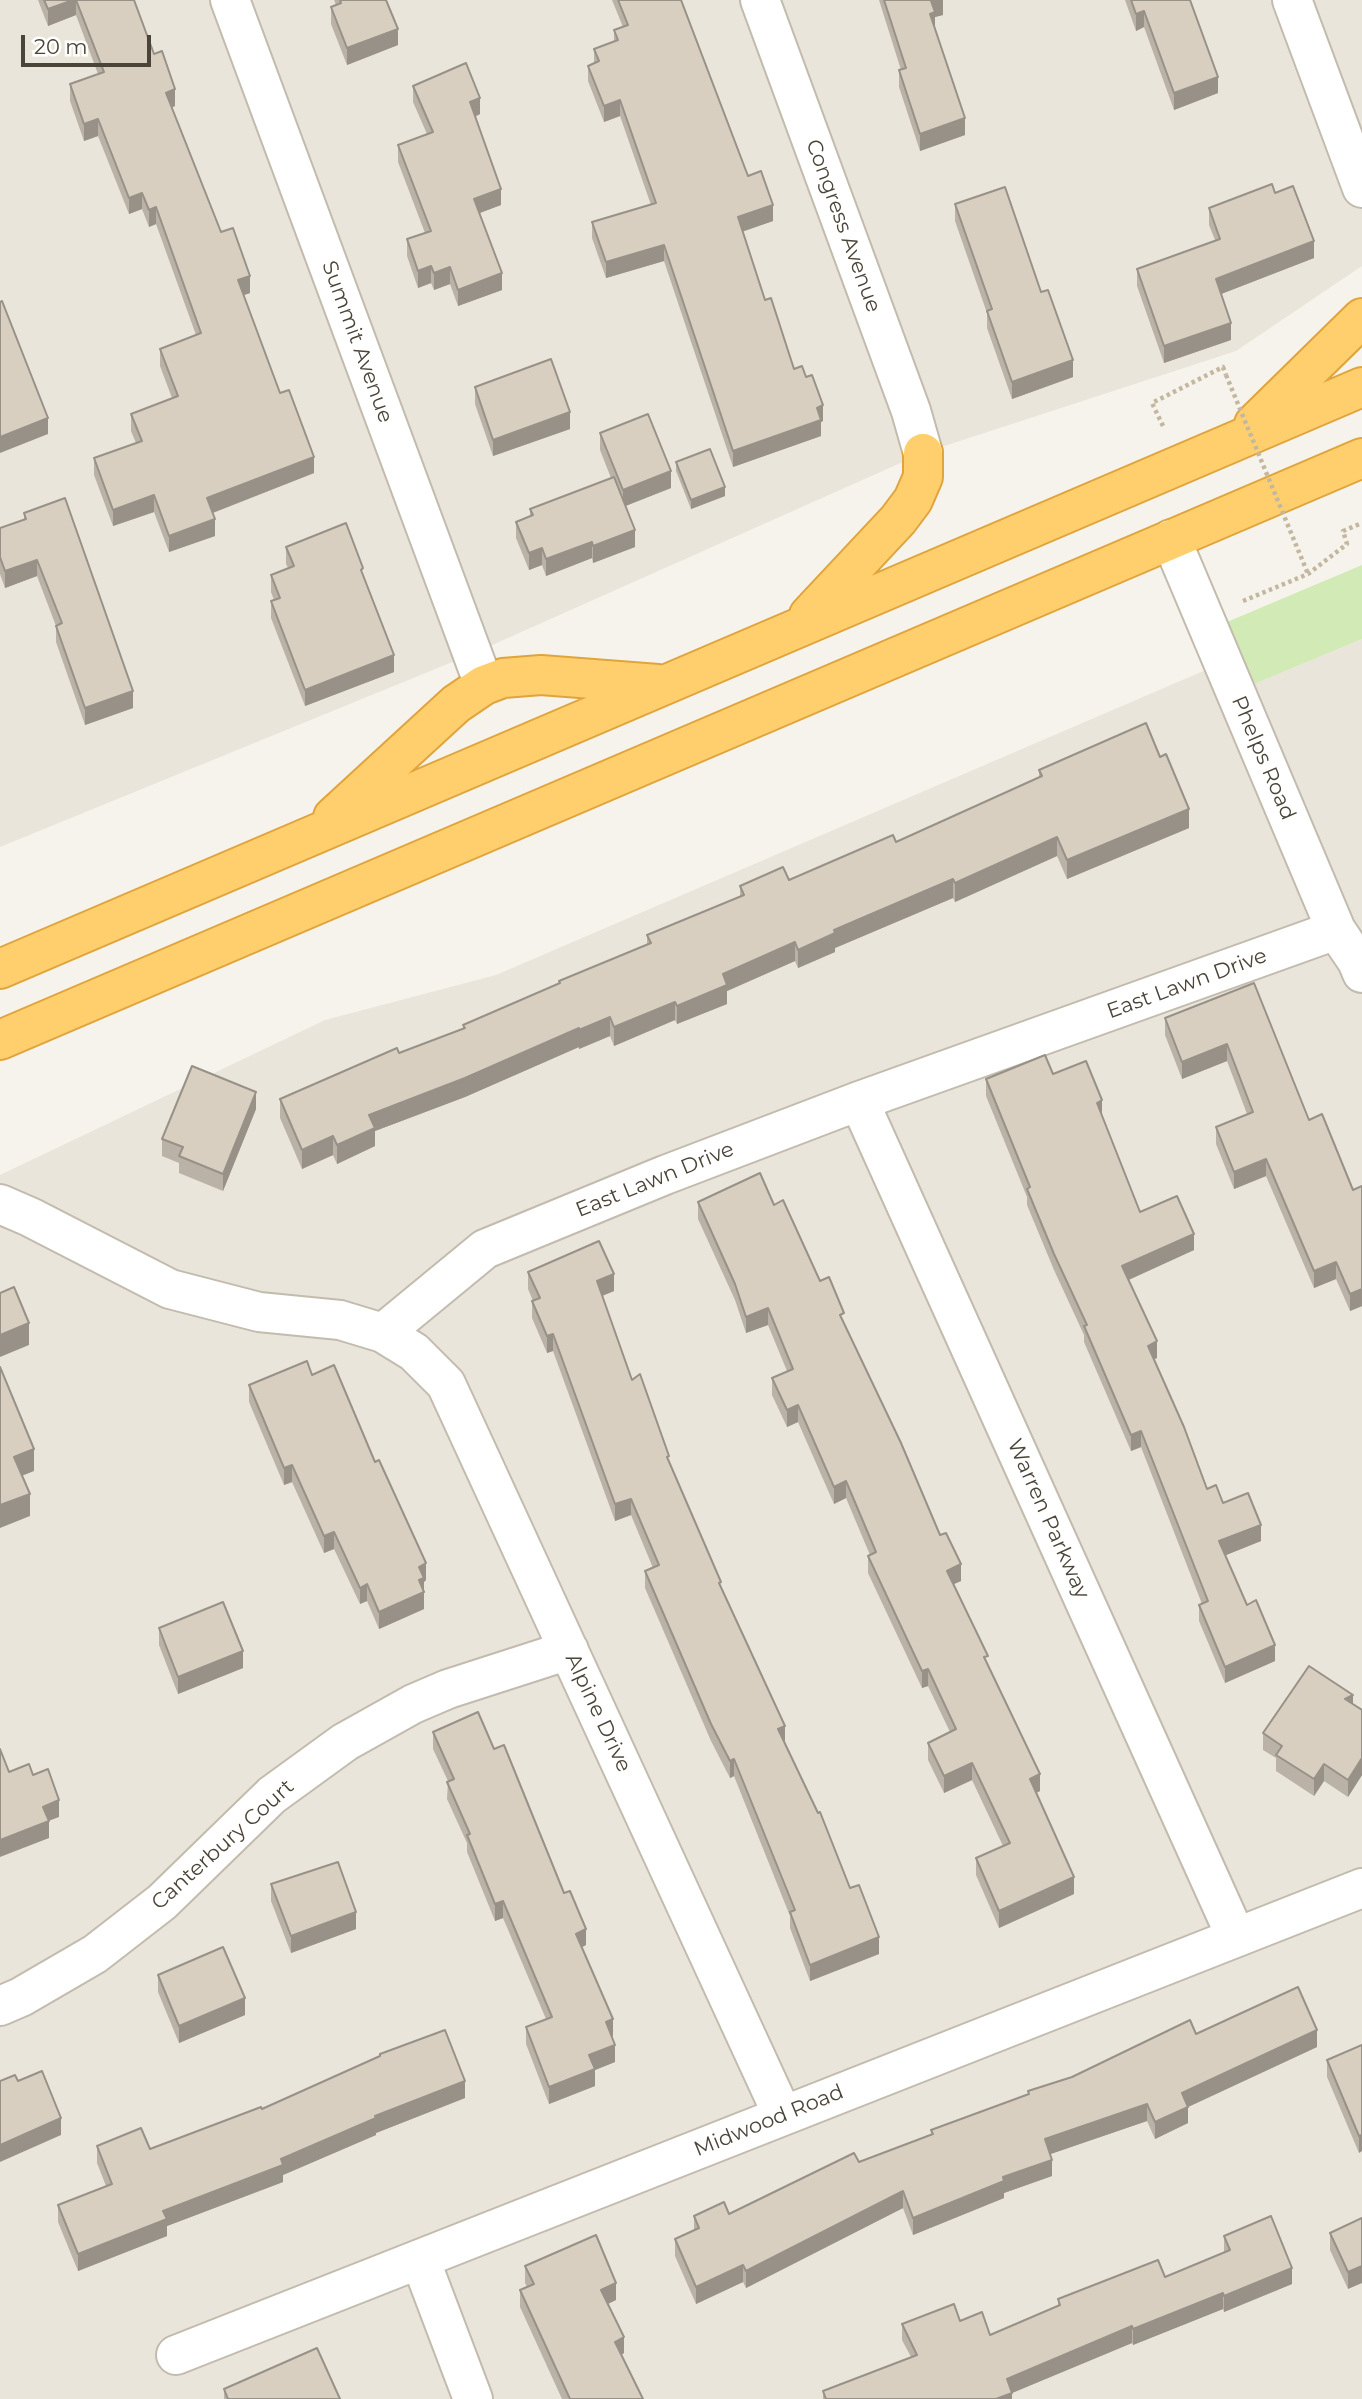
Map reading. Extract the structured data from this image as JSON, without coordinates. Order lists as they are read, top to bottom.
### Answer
{
  "streets": {
    "street": [
      "Congress Avenue",
      "Summit Avenue",
      "Phelps Road",
      "East Lawn Drive",
      "Warren Parkway",
      "Alpine Drive",
      "Canterbury Court",
      "Midwood Road"
    ]
  },
  "crossings": [
    ["Phelps Road", "East Lawn Drive"],
    ["East Lawn Drive", "Warren Parkway"],
    ["East Lawn Drive", "Alpine Drive"],
    ["Warren Parkway", "Midwood Road"],
    ["Alpine Drive", "Canterbury Court"],
    ["Alpine Drive", "Midwood Road"]
  ],
  "scale_bar": "20 m"
}
